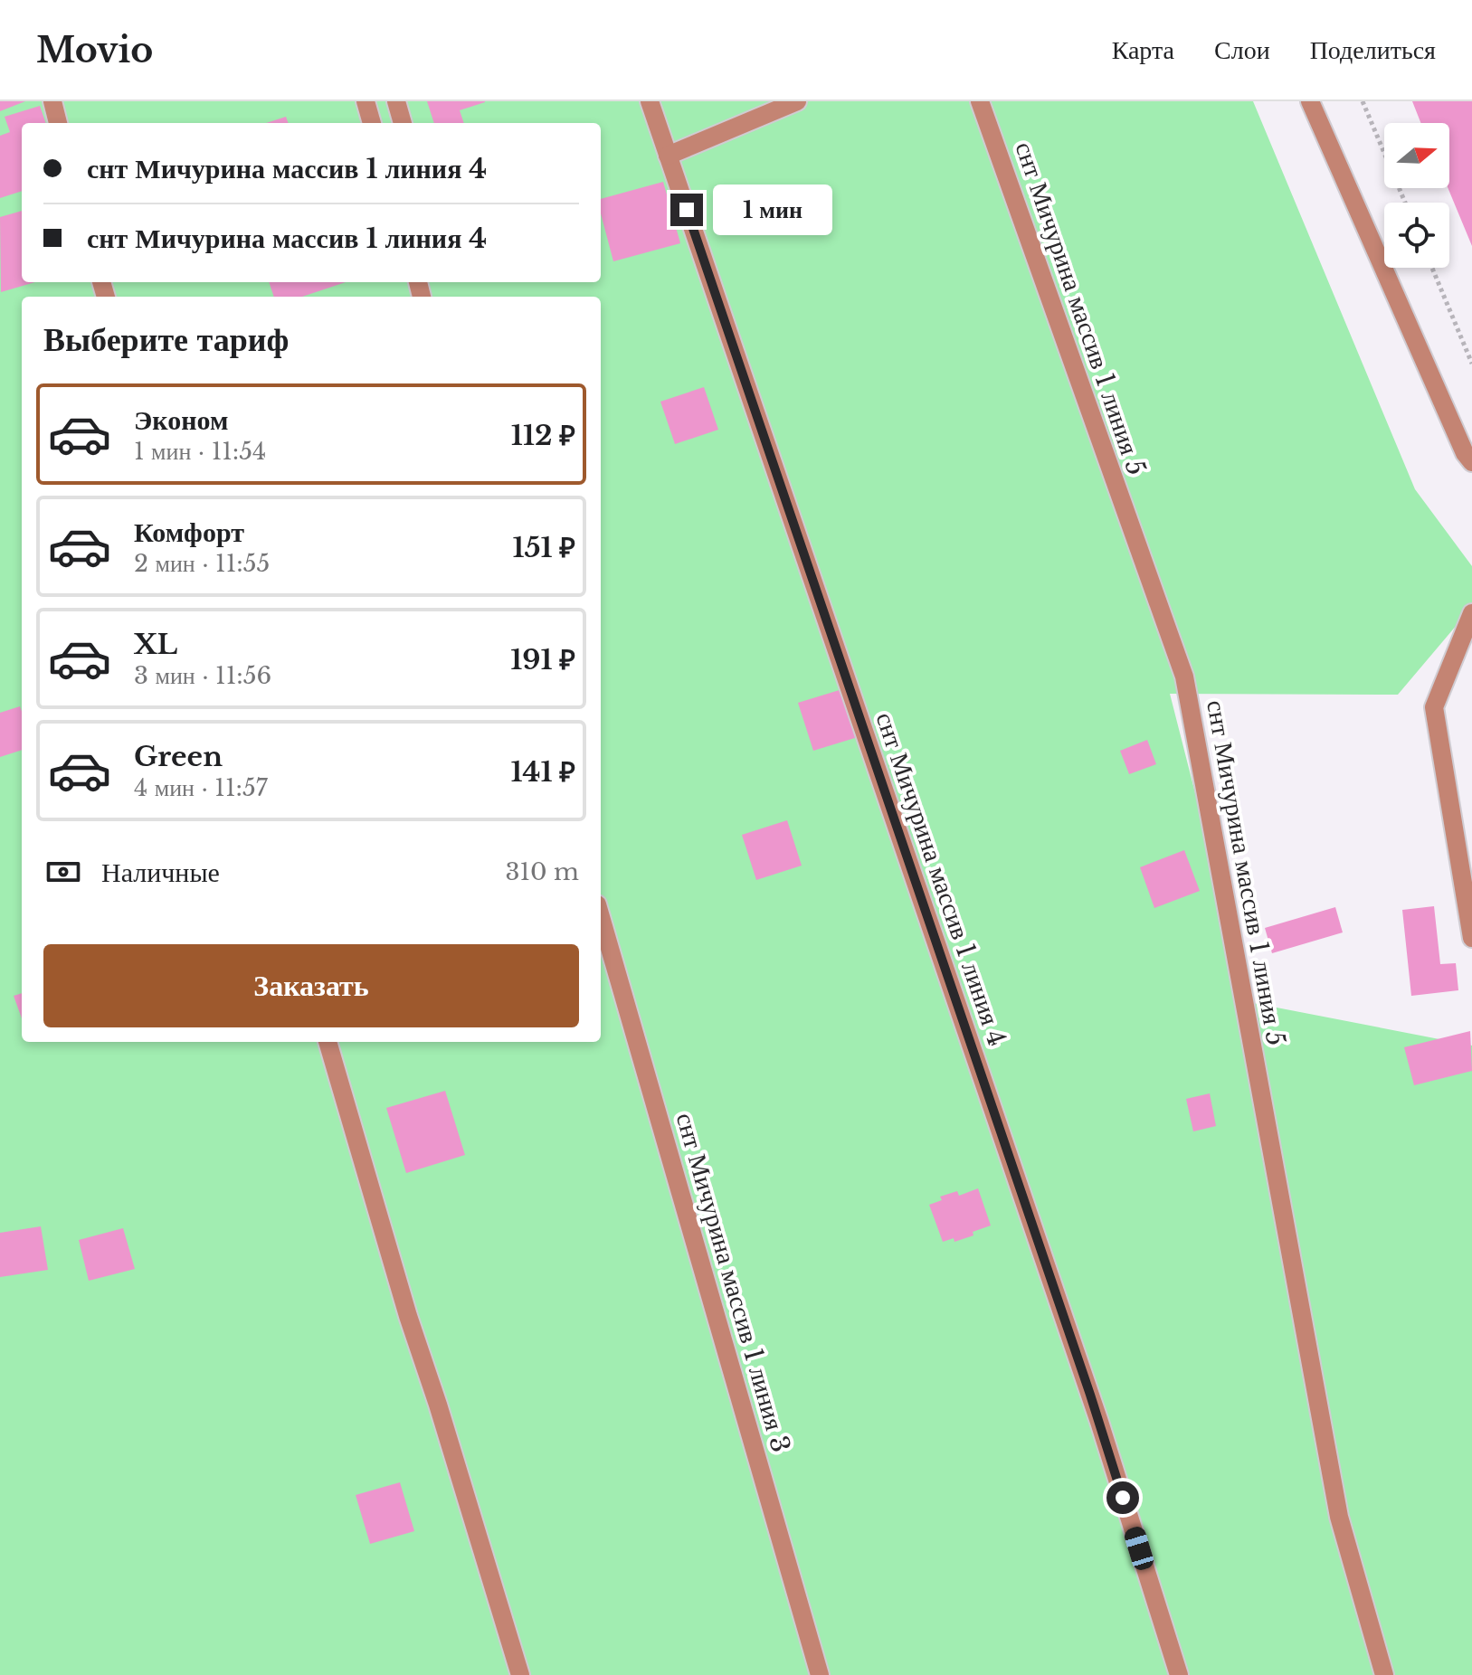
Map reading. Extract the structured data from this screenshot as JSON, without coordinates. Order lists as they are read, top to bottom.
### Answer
{
  "streets": {
    "street": ["снт Мичурина массив 1 линия 5", "снт Мичурина массив 1 линия 4", "снт Мичурина массив 1 линия 3"]
  },
  "north": "right",
  "page": {
    "header": "Movio",
    "nav": ["Карта", "Слои", "Поделиться"],
    "banner": ["снт Мичурина массив 1 линия 4", "снт Мичурина массив 1 линия 4"],
    "bubble": "1 мин",
    "heading": "Выберите тариф",
    "list": [
      {
        "name": "Эконом",
        "note": "1 мин · 11:54",
        "value": "112 ₽"
      },
      {
        "name": "Комфорт",
        "note": "2 мин · 11:55",
        "value": "151 ₽"
      },
      {
        "name": "XL",
        "note": "3 мин · 11:56",
        "value": "191 ₽"
      },
      {
        "name": "Green",
        "note": "4 мин · 11:57",
        "value": "141 ₽"
      }
    ],
    "pay": ["Наличные", "310 m"],
    "buttons": "Заказать"
  }
}
